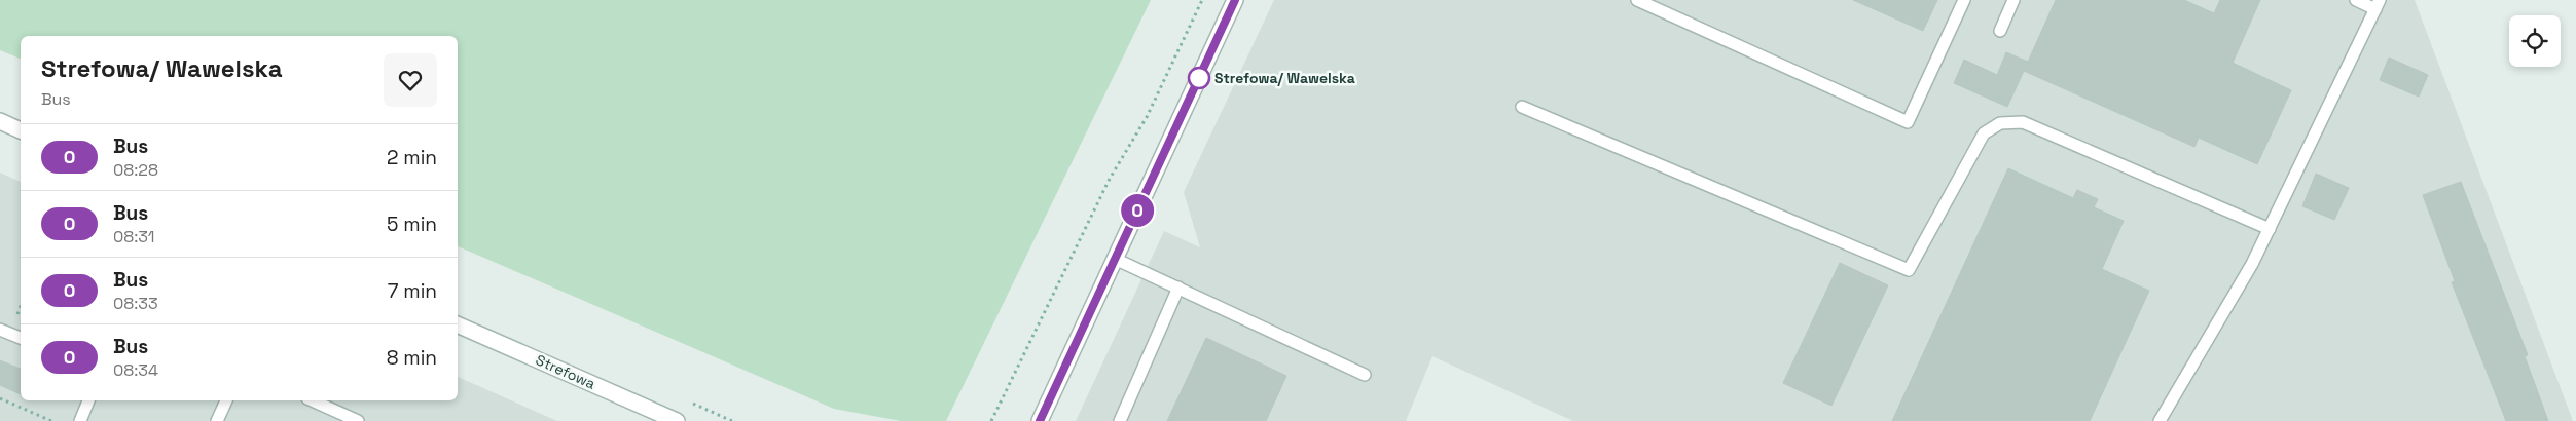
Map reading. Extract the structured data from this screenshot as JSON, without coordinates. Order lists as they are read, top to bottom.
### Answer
{
  "streets": {
    "street": ["Strefowa"]
  },
  "places": ["Strefowa/ Wawelska"],
  "lines": ["bus line 0"],
  "page": {
    "on_map": "0",
    "heading": ["Strefowa/ Wawelska", "Bus"],
    "list": [
      {
        "mark": "0",
        "name": "Bus",
        "note": "08:28",
        "value": "2 min"
      },
      {
        "mark": "0",
        "name": "Bus",
        "note": "08:31",
        "value": "5 min"
      },
      {
        "mark": "0",
        "name": "Bus",
        "note": "08:33",
        "value": "7 min"
      },
      {
        "mark": "0",
        "name": "Bus",
        "note": "08:34",
        "value": "8 min"
      }
    ]
  }
}
